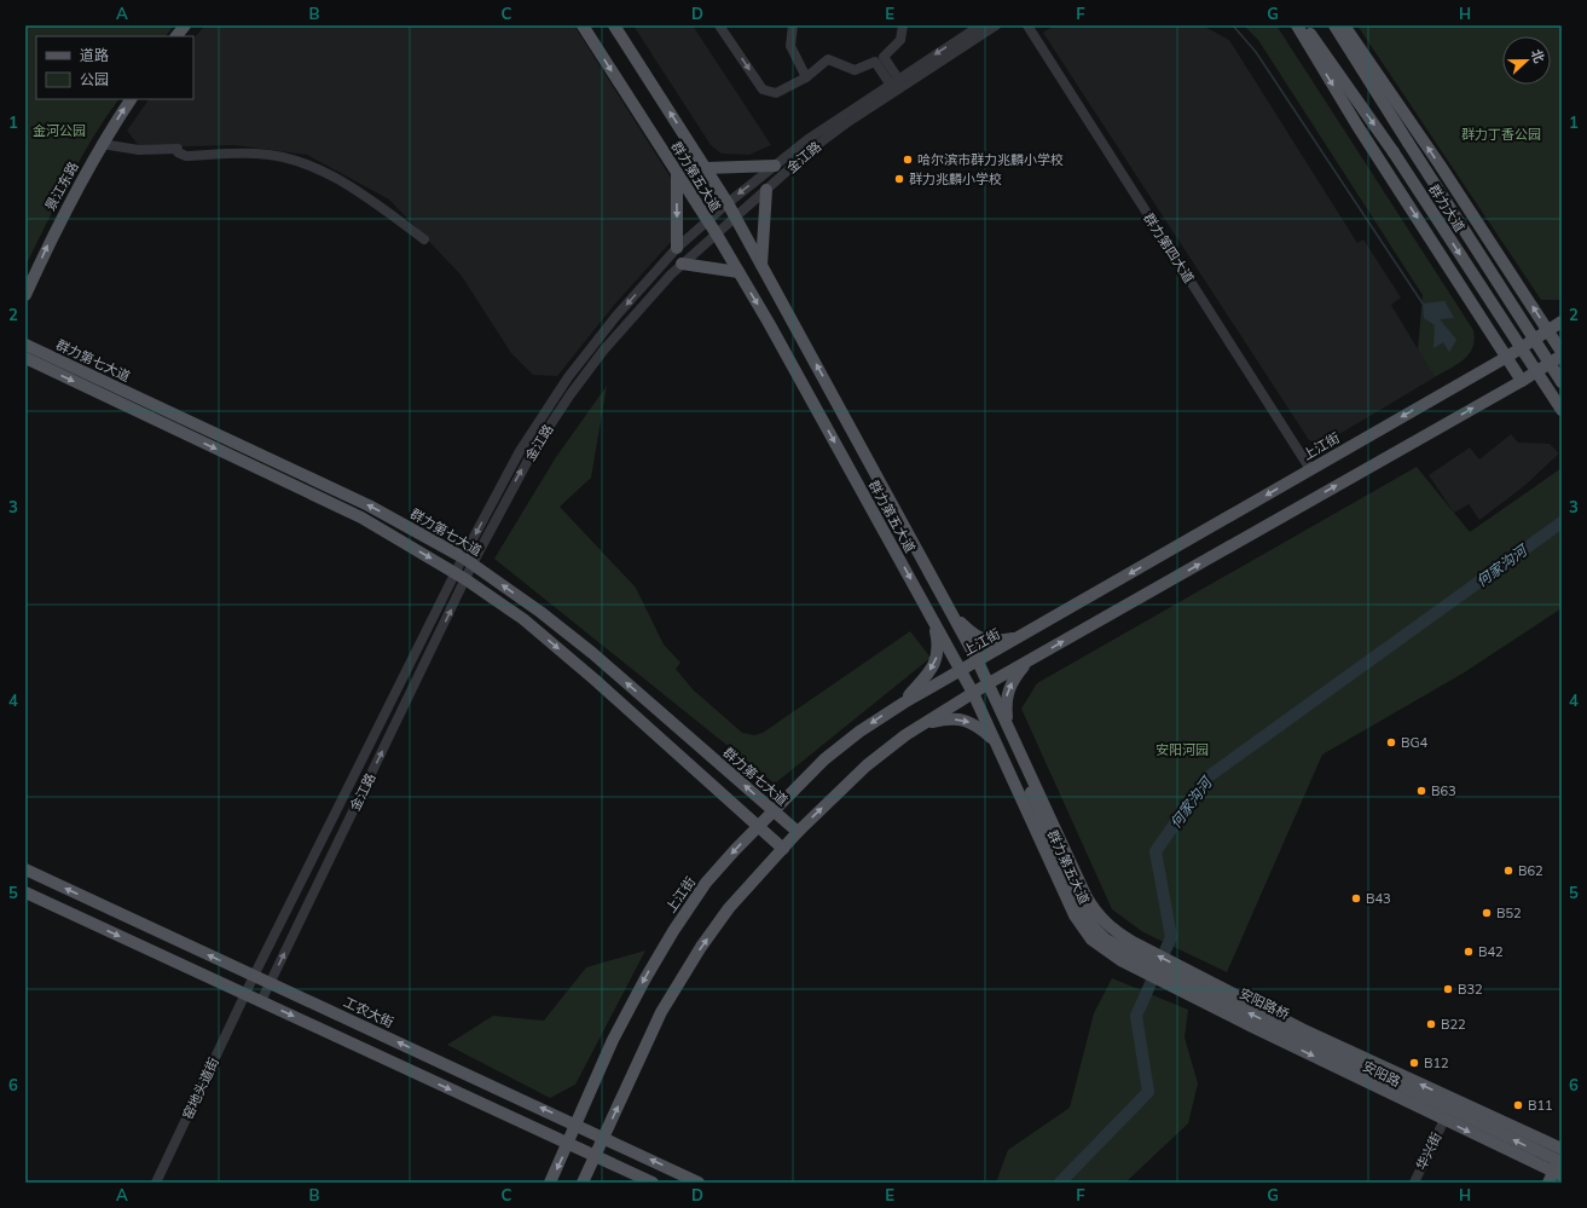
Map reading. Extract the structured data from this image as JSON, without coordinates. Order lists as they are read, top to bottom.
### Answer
{
  "streets": {
    "main road": [
      "群力第五大道",
      "景江东路",
      "群力大道",
      "群力第七大道",
      "上江街",
      "安阳路桥",
      "工农大街",
      "安阳路"
    ],
    "street": [
      "金江路",
      "群力第四大道",
      "窑地头道街",
      "华兴街"
    ]
  },
  "crossings": [
    ["金江路", "群力第五大道"],
    ["金江路", "群力第七大道"],
    ["金江路", "工农大街"],
    ["金江路", "窑地头道街"],
    ["群力第五大道", "上江街"],
    ["群力第五大道", "安阳路桥"],
    ["群力第五大道", "安阳路"],
    ["群力第四大道", "上江街"],
    ["群力第七大道", "上江街"],
    ["上江街", "工农大街"],
    ["安阳路桥", "安阳路"],
    ["安阳路", "华兴街"]
  ],
  "one_way": ["景江东路", "安阳路桥"],
  "water": ["何家沟河"],
  "parks": ["金河公园", "群力丁香公园", "安阳河园"],
  "places": [
    "哈尔滨市群力兆麟小学校",
    "群力兆麟小学校",
    "BG4",
    "B63",
    "B62",
    "B43",
    "B52",
    "B42",
    "B32",
    "B22",
    "B12",
    "B11"
  ],
  "legend": ["道路", "公园"],
  "north": "right",
  "grid": {
    "columns": [
      "A",
      "B",
      "C",
      "D",
      "E",
      "F",
      "G",
      "H"
    ],
    "rows": [
      "1",
      "2",
      "3",
      "4",
      "5",
      "6"
    ]
  }
}
